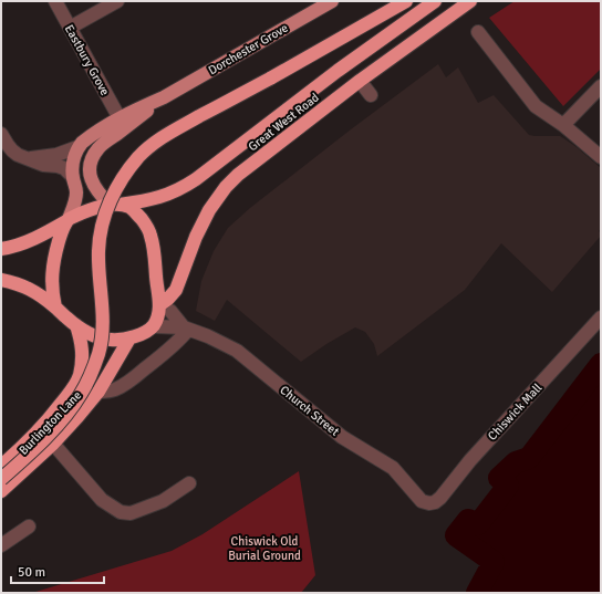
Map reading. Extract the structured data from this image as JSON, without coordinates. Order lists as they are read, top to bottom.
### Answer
{
  "streets": {
    "highway": ["Great West Road", "Burlington Lane"],
    "main road": ["Dorchester Grove"],
    "street": ["Eastbury Grove", "Church Street", "Chiswick Mall"]
  },
  "crossings": [
    ["Dorchester Grove", "Eastbury Grove"],
    ["Dorchester Grove", "Great West Road"],
    ["Dorchester Grove", "Church Street"],
    ["Dorchester Grove", "Burlington Lane"],
    ["Great West Road", "Church Street"],
    ["Great West Road", "Burlington Lane"],
    ["Church Street", "Chiswick Mall"],
    ["Church Street", "Burlington Lane"]
  ],
  "parks": ["Chiswick Old Burial Ground"],
  "scale_bar": "50 m"
}
